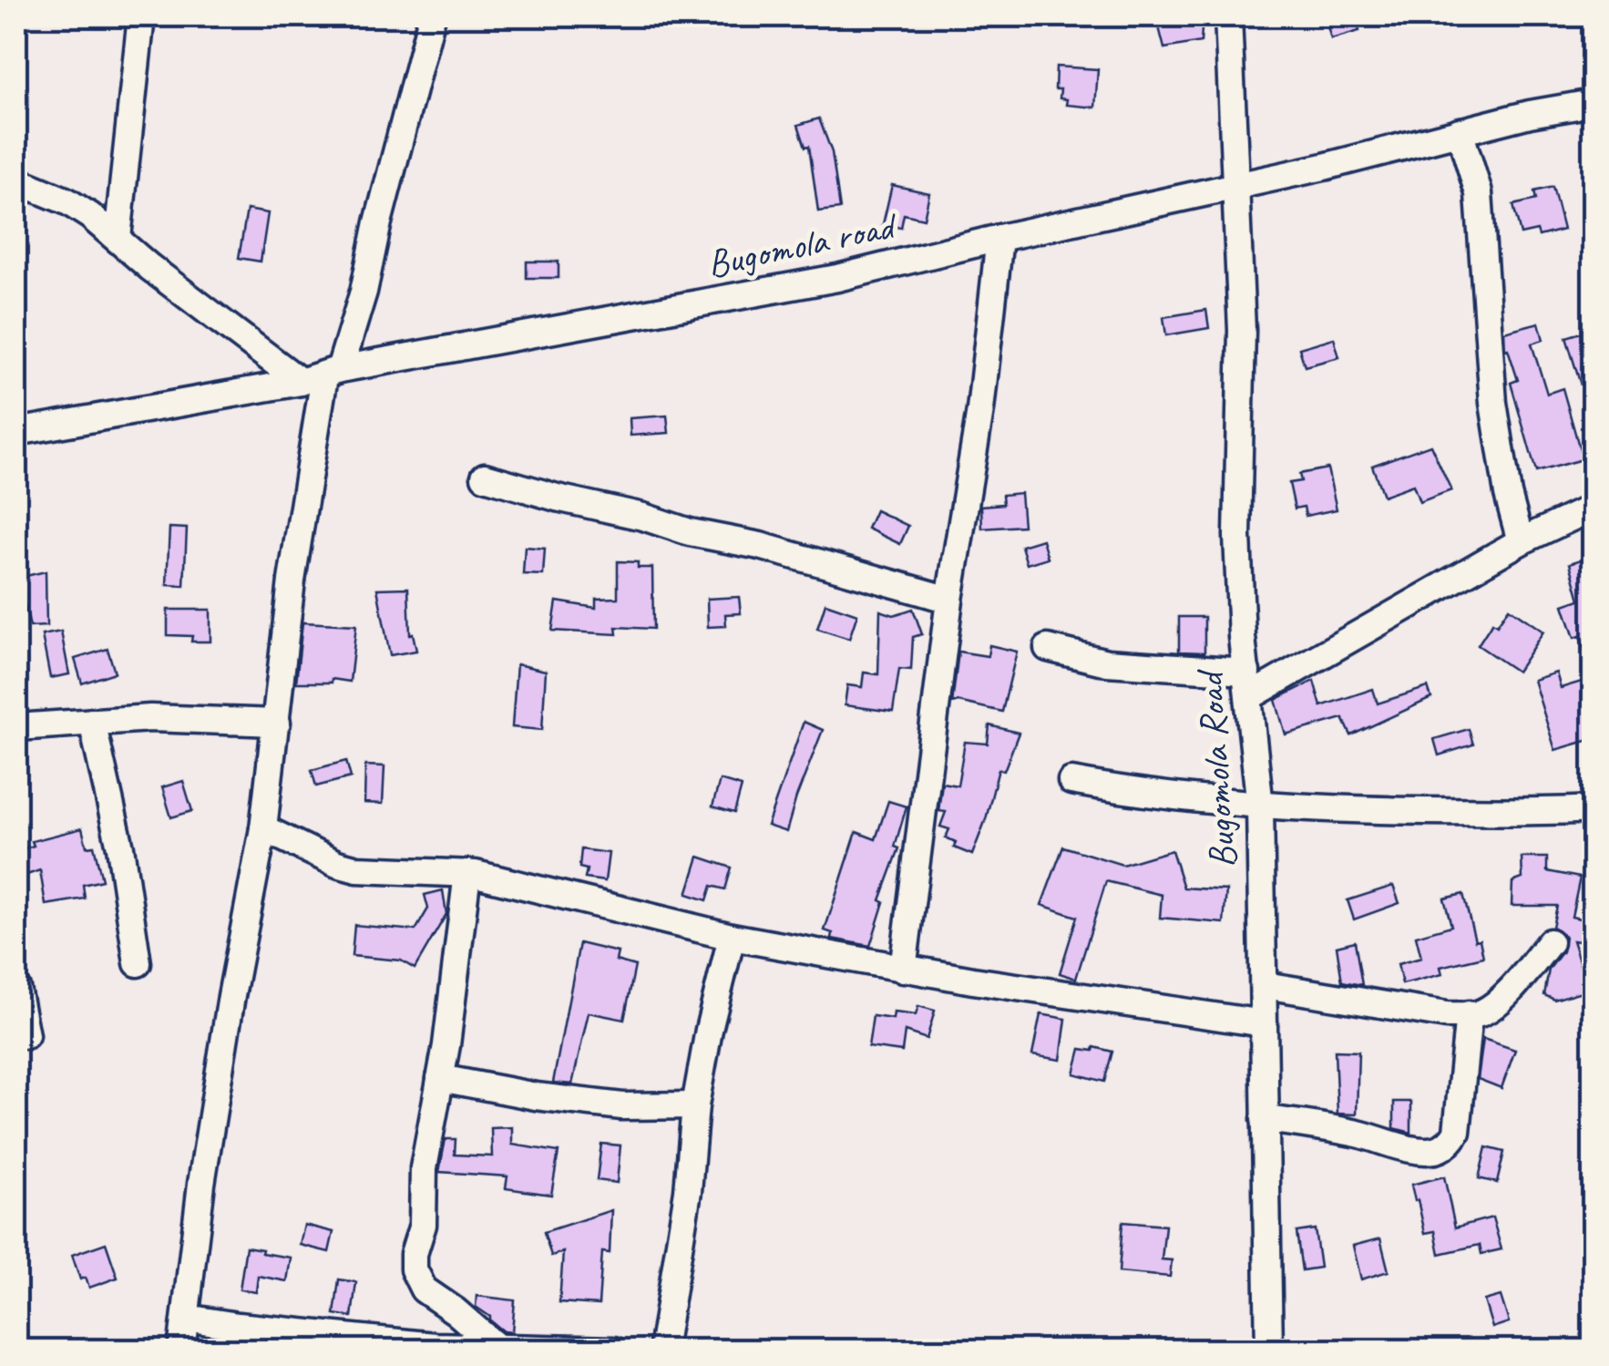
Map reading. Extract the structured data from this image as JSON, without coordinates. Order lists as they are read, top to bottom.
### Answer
{
  "streets": {
    "street": ["Bugomola road", "Bugomola Road"]
  },
  "crossings": [
    ["Bugomola road", "Bugomola Road"]
  ]
}
